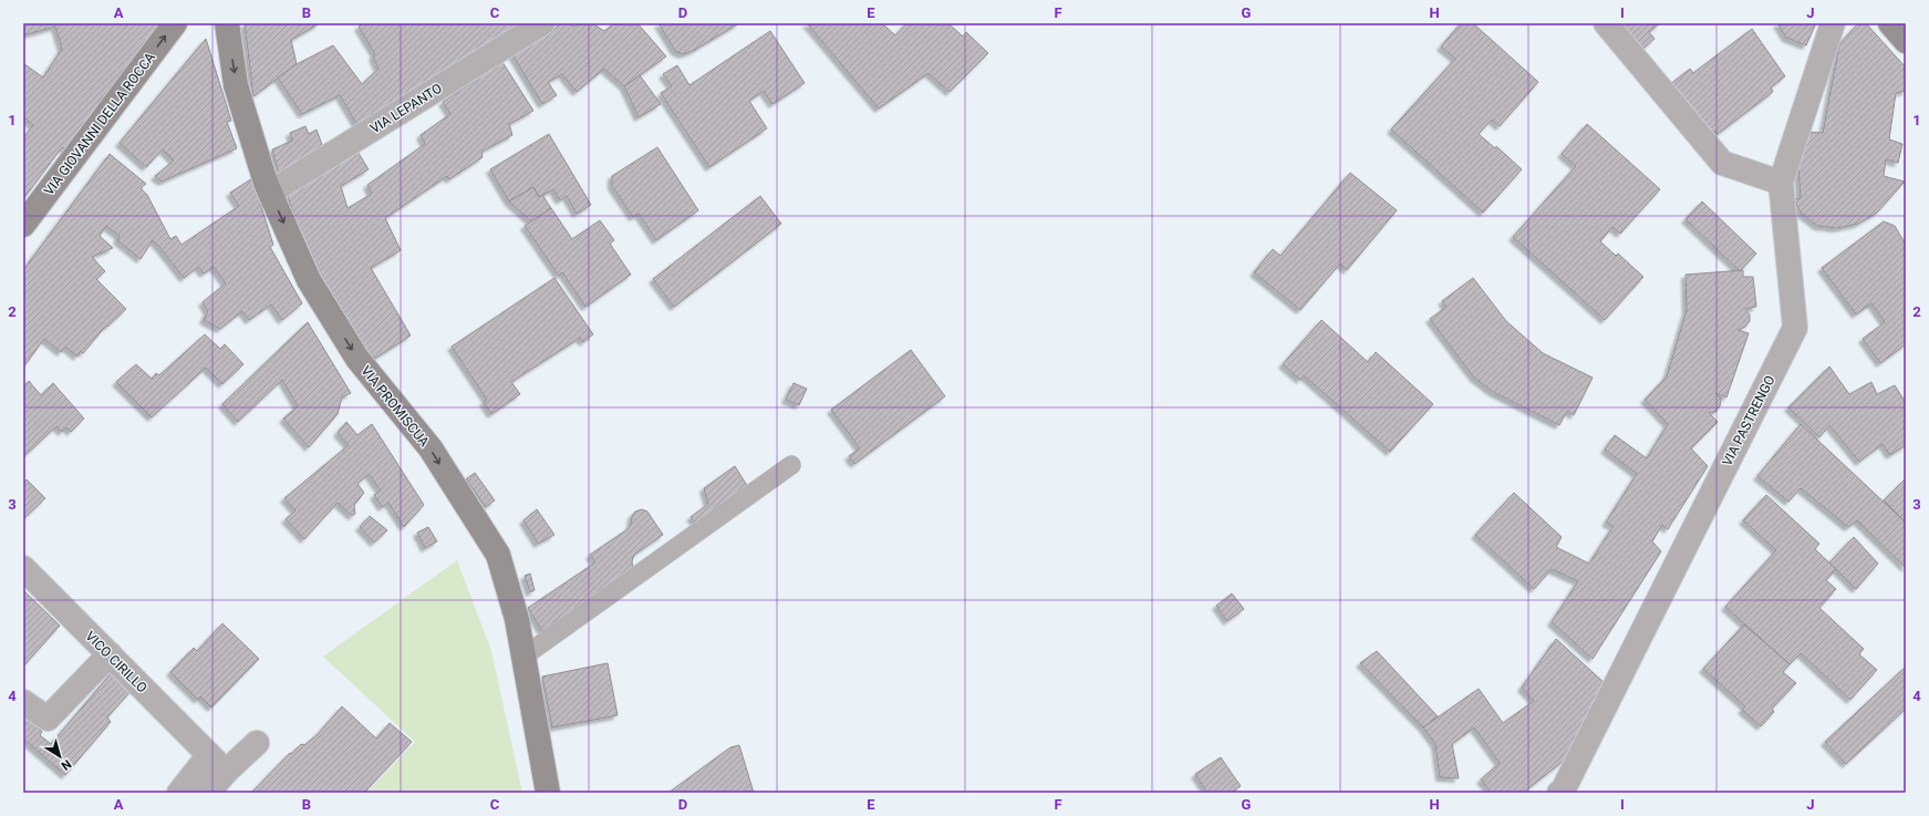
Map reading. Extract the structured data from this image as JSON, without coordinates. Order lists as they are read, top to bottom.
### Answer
{
  "streets": {
    "street": [
      "VIA LEPANTO",
      "VIA GIOVANNI DELLA ROCCA",
      "VIA PROMISCUA",
      "VIA PASTRENGO",
      "VICO CIRILLO"
    ]
  },
  "crossings": [
    ["VIA LEPANTO", "VIA PROMISCUA"]
  ],
  "one_way": ["VIA GIOVANNI DELLA ROCCA", "VIA PROMISCUA"],
  "north": "bottom right",
  "grid": {
    "columns": [
      "A",
      "B",
      "C",
      "D",
      "E",
      "F",
      "G",
      "H",
      "I",
      "J"
    ],
    "rows": [
      "1",
      "2",
      "3",
      "4"
    ]
  }
}
